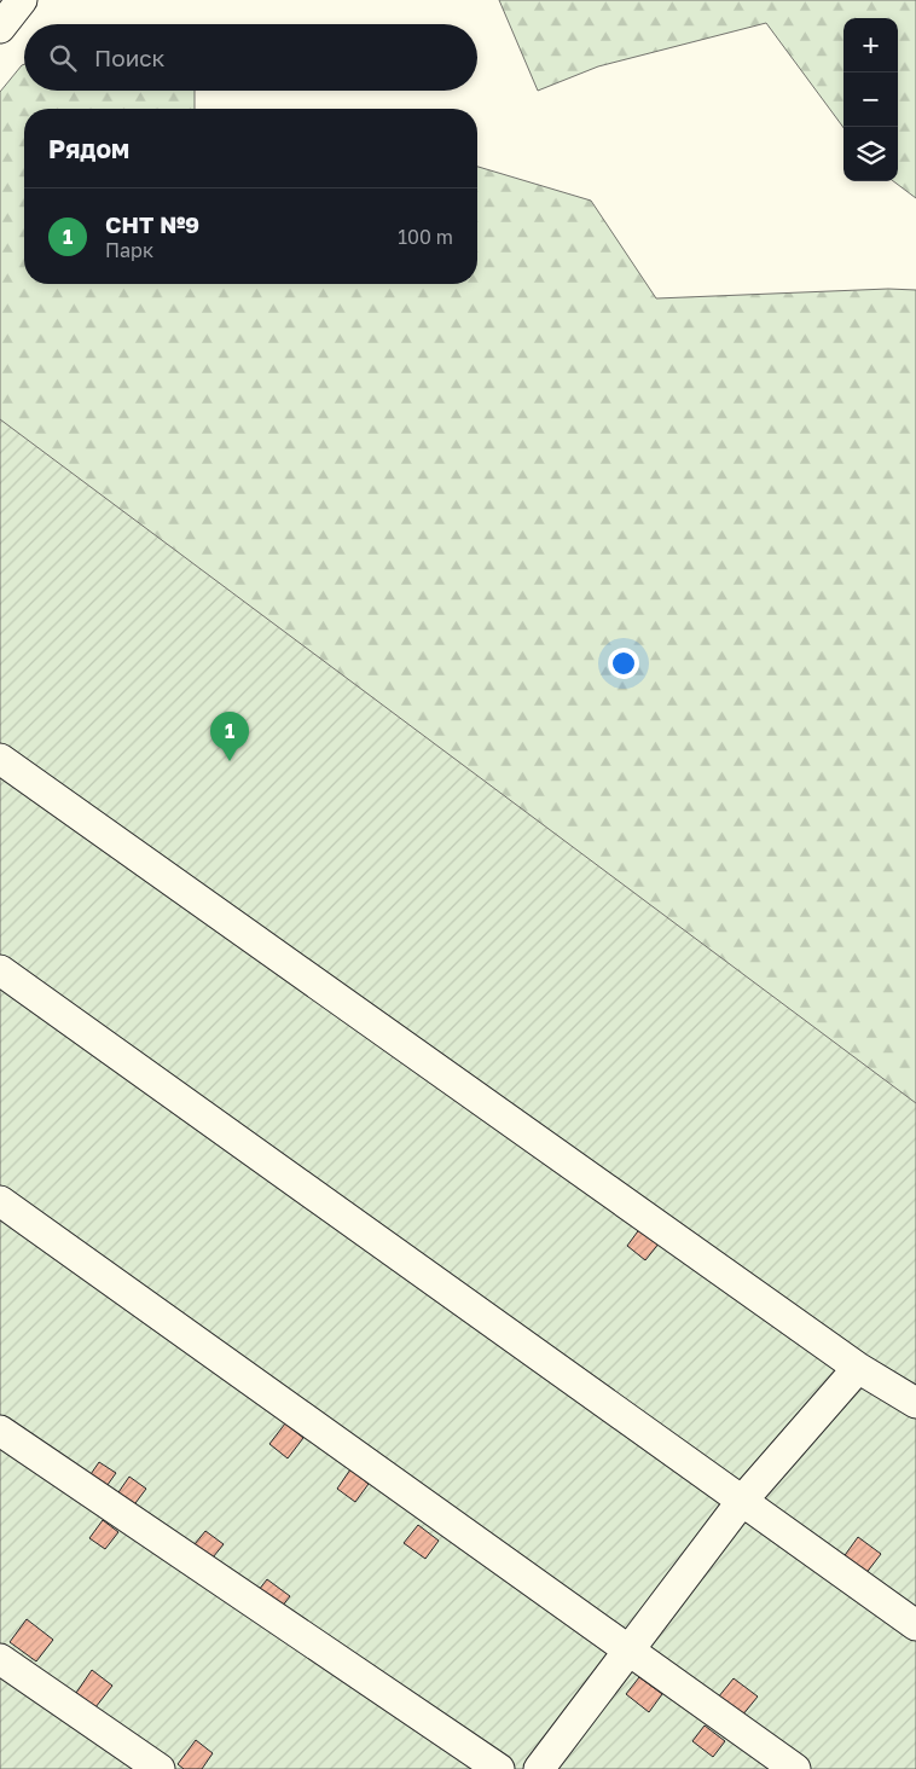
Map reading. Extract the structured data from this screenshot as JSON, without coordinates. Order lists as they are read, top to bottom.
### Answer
{
  "page": {
    "map_buttons": ["+", "−"],
    "search": "Поиск",
    "heading": "Рядом",
    "list": [
      {
        "mark": "1",
        "name": "СНТ №9",
        "note": "Парк",
        "value": "100 m"
      }
    ],
    "pins": "1"
  }
}
